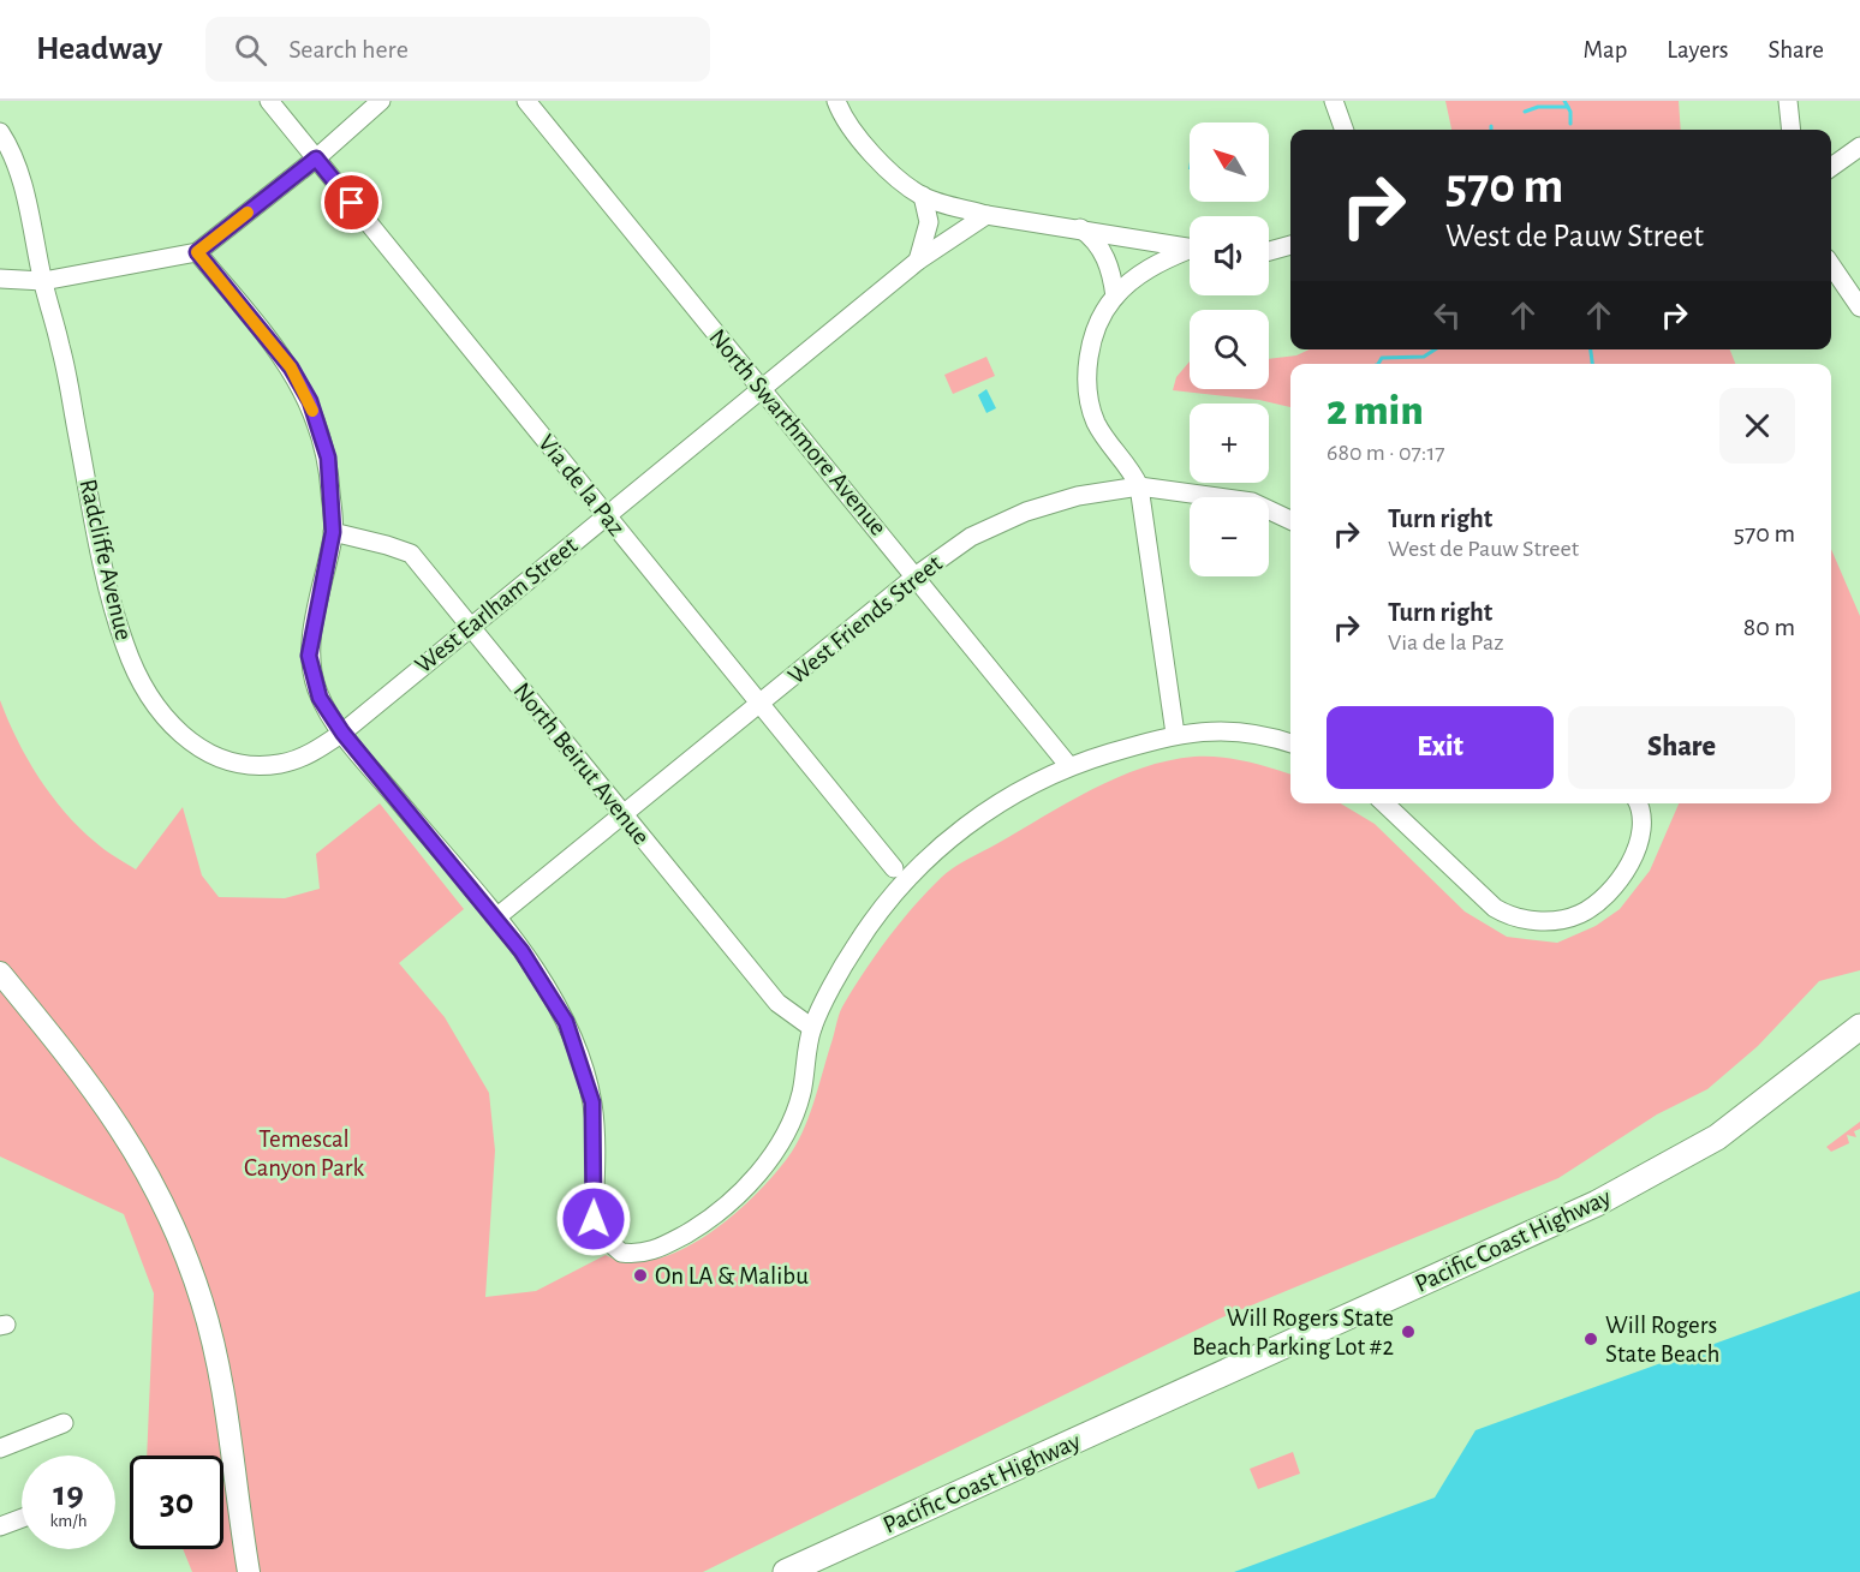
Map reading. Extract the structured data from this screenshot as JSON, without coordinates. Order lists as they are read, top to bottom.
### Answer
{
  "streets": {
    "highway": ["Pacific Coast Highway"],
    "street": [
      "North Swarthmore Avenue",
      "Via de la Paz",
      "Radcliffe Avenue",
      "West Earlham Street",
      "West Friends Street",
      "North Beirut Avenue"
    ]
  },
  "crossings": [
    ["North Swarthmore Avenue", "West Earlham Street"],
    ["North Swarthmore Avenue", "West Friends Street"],
    ["Via de la Paz", "West Earlham Street"],
    ["Via de la Paz", "West Friends Street"],
    ["Radcliffe Avenue", "West Earlham Street"],
    ["West Earlham Street", "North Beirut Avenue"],
    ["West Friends Street", "North Beirut Avenue"]
  ],
  "parks": ["Temescal Canyon Park"],
  "places": ["On LA & Malibu", "Will Rogers State Beach Parking Lot #2", "Will Rogers State Beach"],
  "north": "top left",
  "page": {
    "header": "Headway",
    "search": "Search here",
    "nav": ["Map", "Layers", "Share"],
    "map_buttons": ["+", "−"],
    "turn": ["570 m", "West de Pauw Street"],
    "heading": ["2 min", "680 m · 07:17"],
    "list": [
      {
        "name": "Turn right",
        "note": "West de Pauw Street",
        "value": "570 m"
      },
      {
        "name": "Turn right",
        "note": "Via de la Paz",
        "value": "80 m"
      }
    ],
    "buttons": ["Exit", "Share"],
    "speed": "19 km/h",
    "limit": "30"
  }
}
